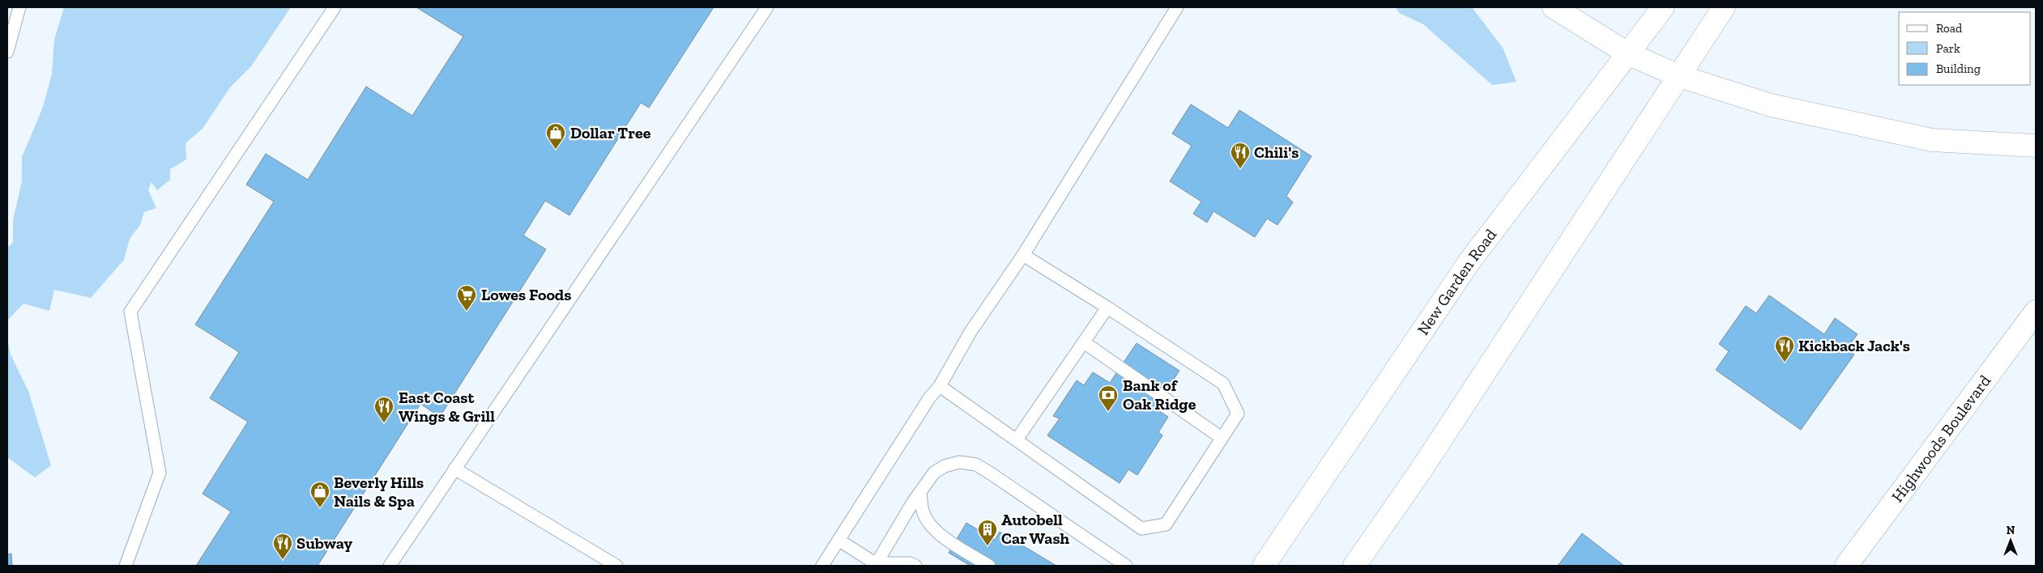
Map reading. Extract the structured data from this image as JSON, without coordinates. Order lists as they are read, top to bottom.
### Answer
{
  "streets": {
    "main road": ["New Garden Road", "Highwoods Boulevard"]
  },
  "places": {
    "shop": ["Dollar Tree", "Beverly Hills Nails & Spa"],
    "restaurant": [
      "Chili's",
      "Kickback Jack's",
      "East Coast Wings & Grill",
      "Subway"
    ],
    "supermarket": ["Lowes Foods"],
    "bank": ["Bank of Oak Ridge"],
    "building": ["Autobell Car Wash"]
  },
  "legend": ["Road", "Park", "Building"],
  "north": "top"
}
